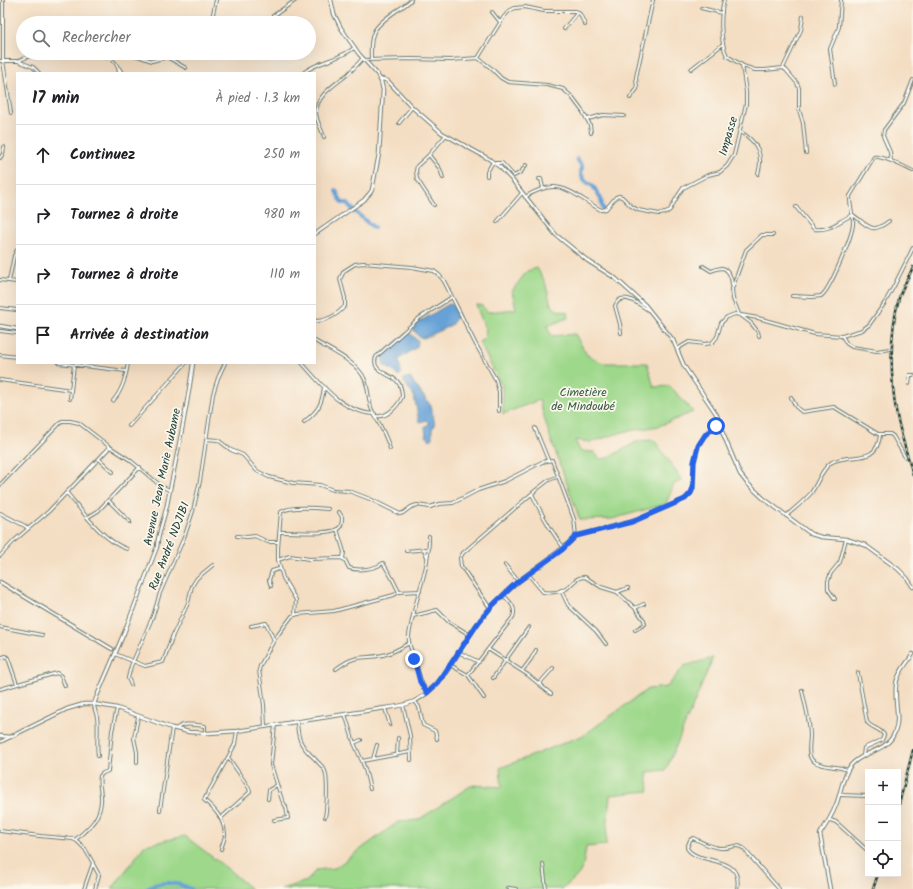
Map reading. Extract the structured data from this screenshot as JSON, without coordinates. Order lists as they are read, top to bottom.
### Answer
{
  "streets": {
    "street": ["Impasse", "Avenue Jean Marie Aubame", "Rue André NDJIBI"]
  },
  "parks": ["Cimetière de Mindoubé"],
  "page": {
    "search": "Rechercher",
    "heading": ["17 min", "À pied · 1.3 km"],
    "list": [
      ["Continuez", "250 m"],
      ["Tournez à droite", "980 m"],
      ["Tournez à droite", "110 m"],
      "Arrivée à destination"
    ],
    "map_buttons": ["+", "−"]
  }
}
